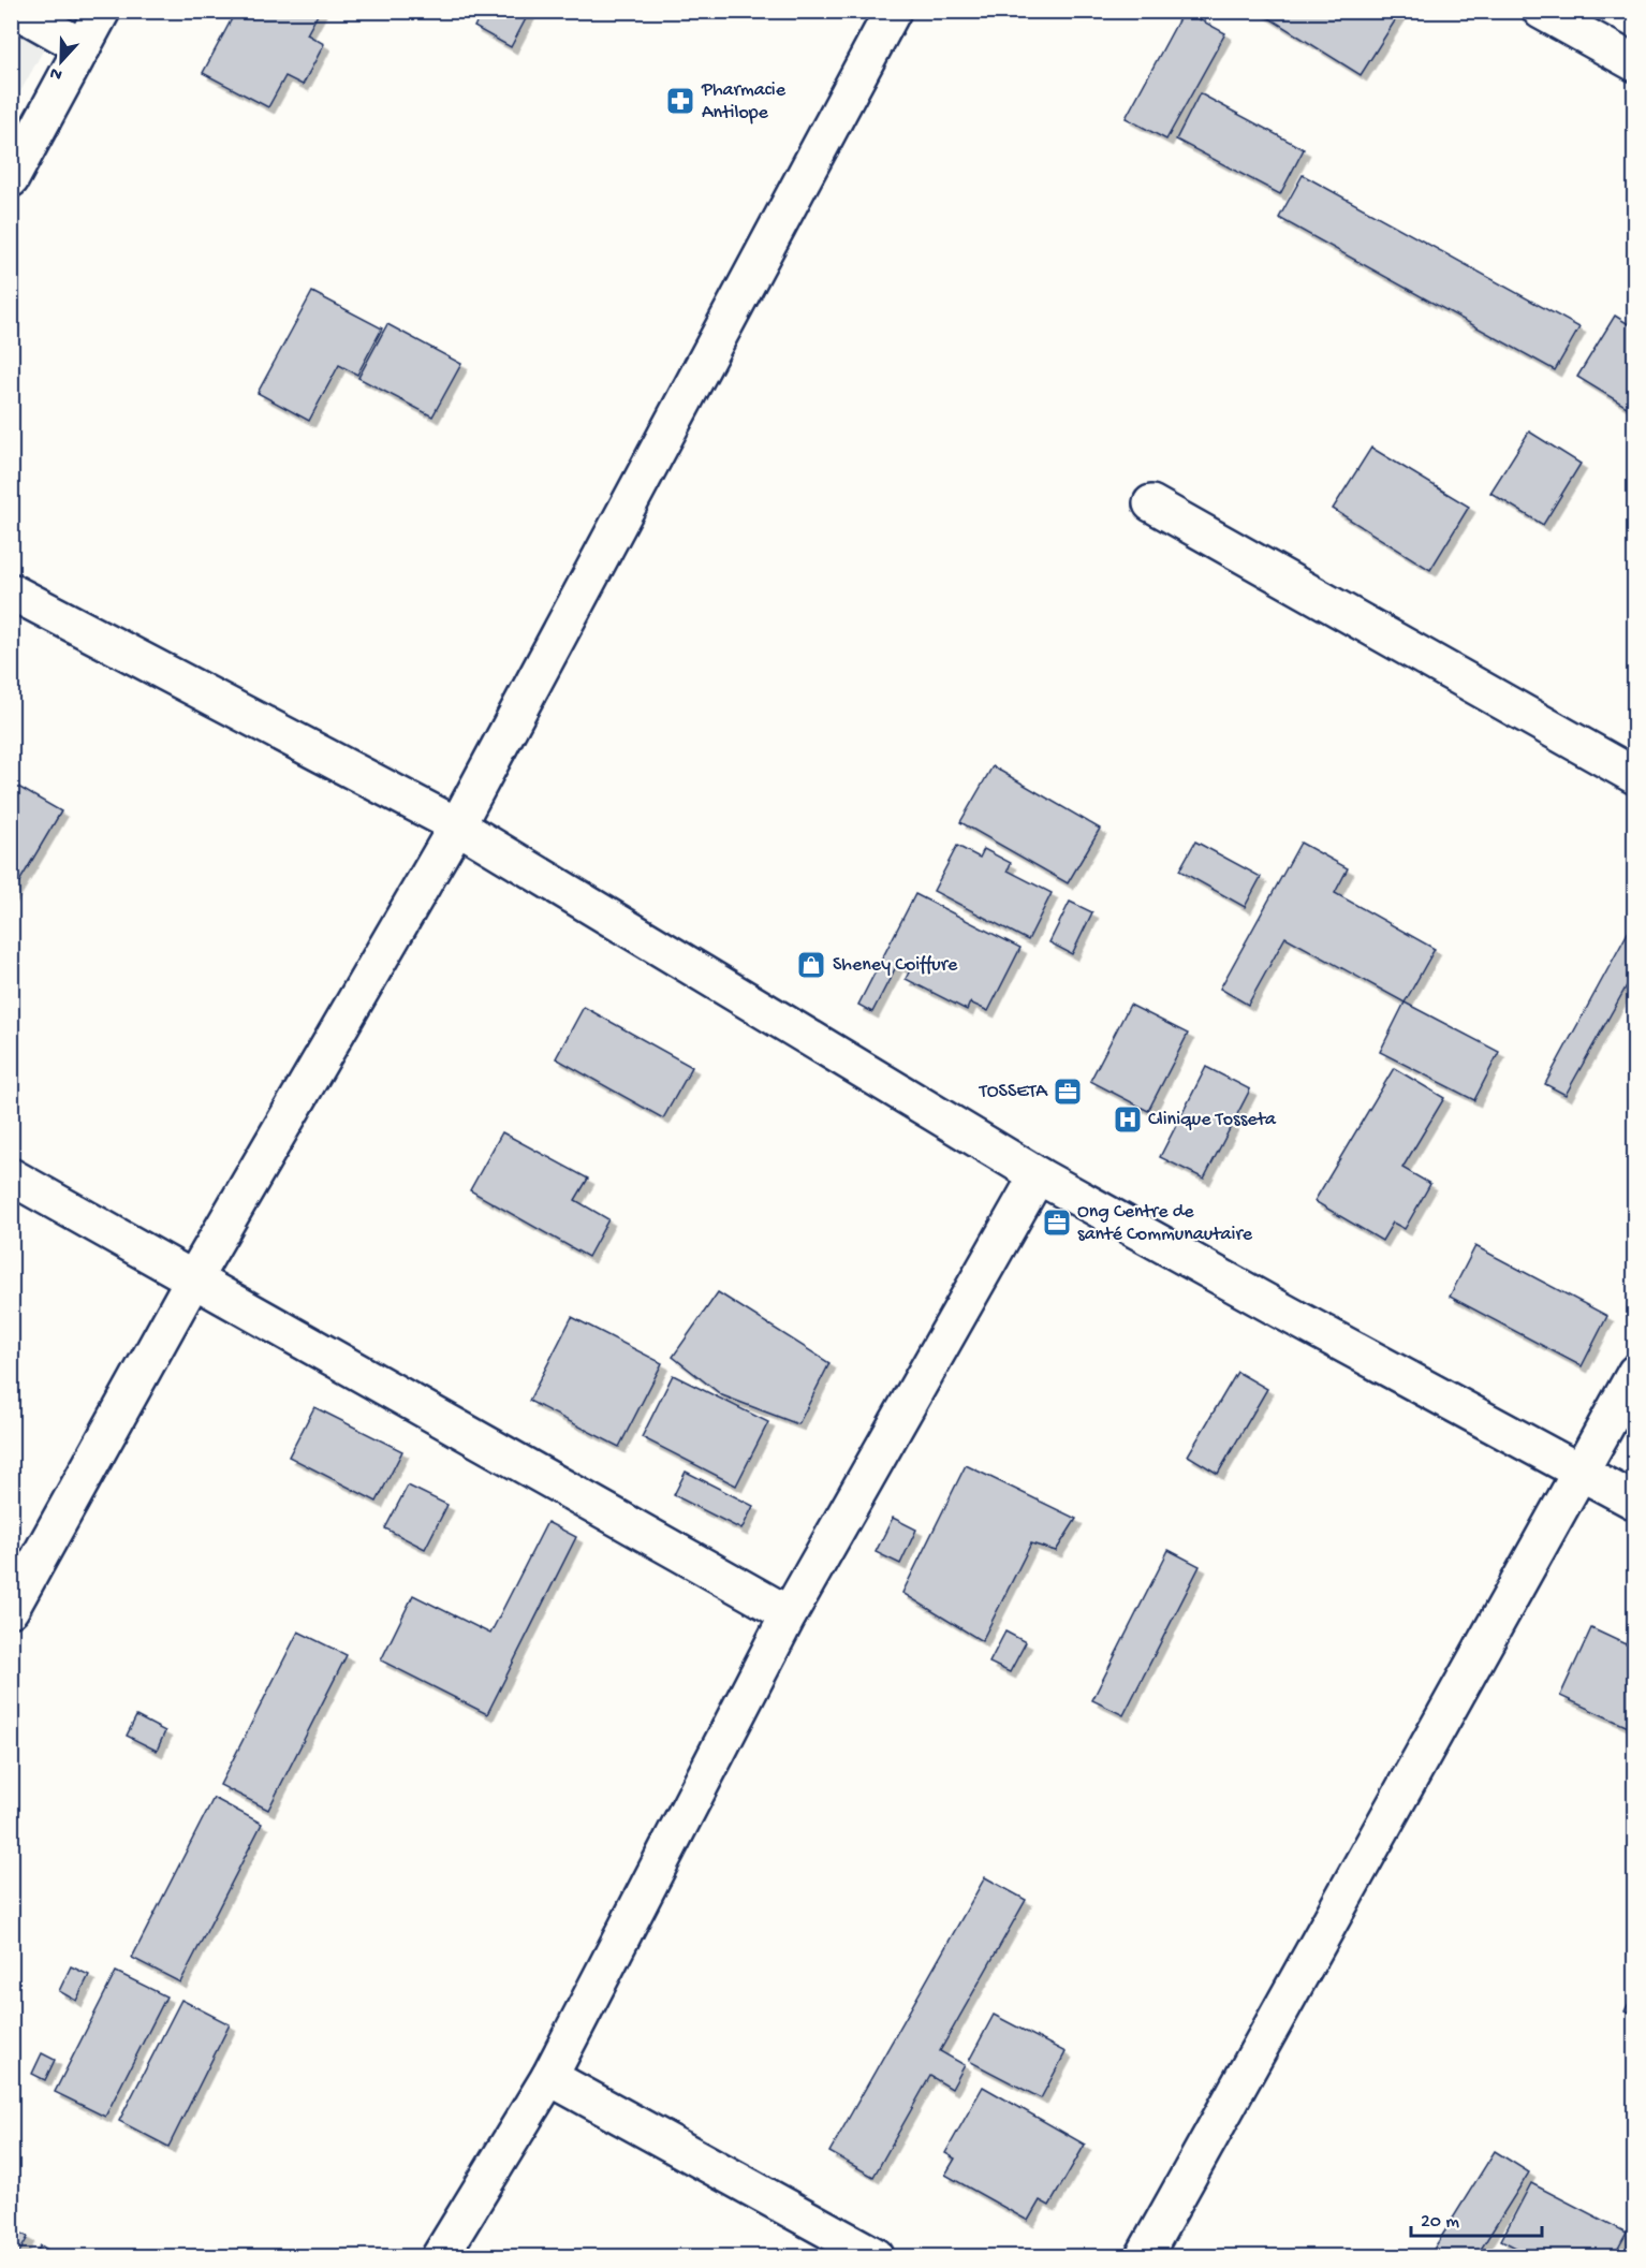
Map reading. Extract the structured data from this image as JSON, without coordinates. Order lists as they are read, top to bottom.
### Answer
{
  "places": {
    "pharmacy": ["Pharmacie Antilope"],
    "shop": ["Sheney Coiffure"],
    "office": ["TOSSETA", "Ong Centre de santé Communautaire"],
    "hospital": ["Clinique Tosseta"]
  },
  "scale_bar": "20 m",
  "north": "bottom"
}
